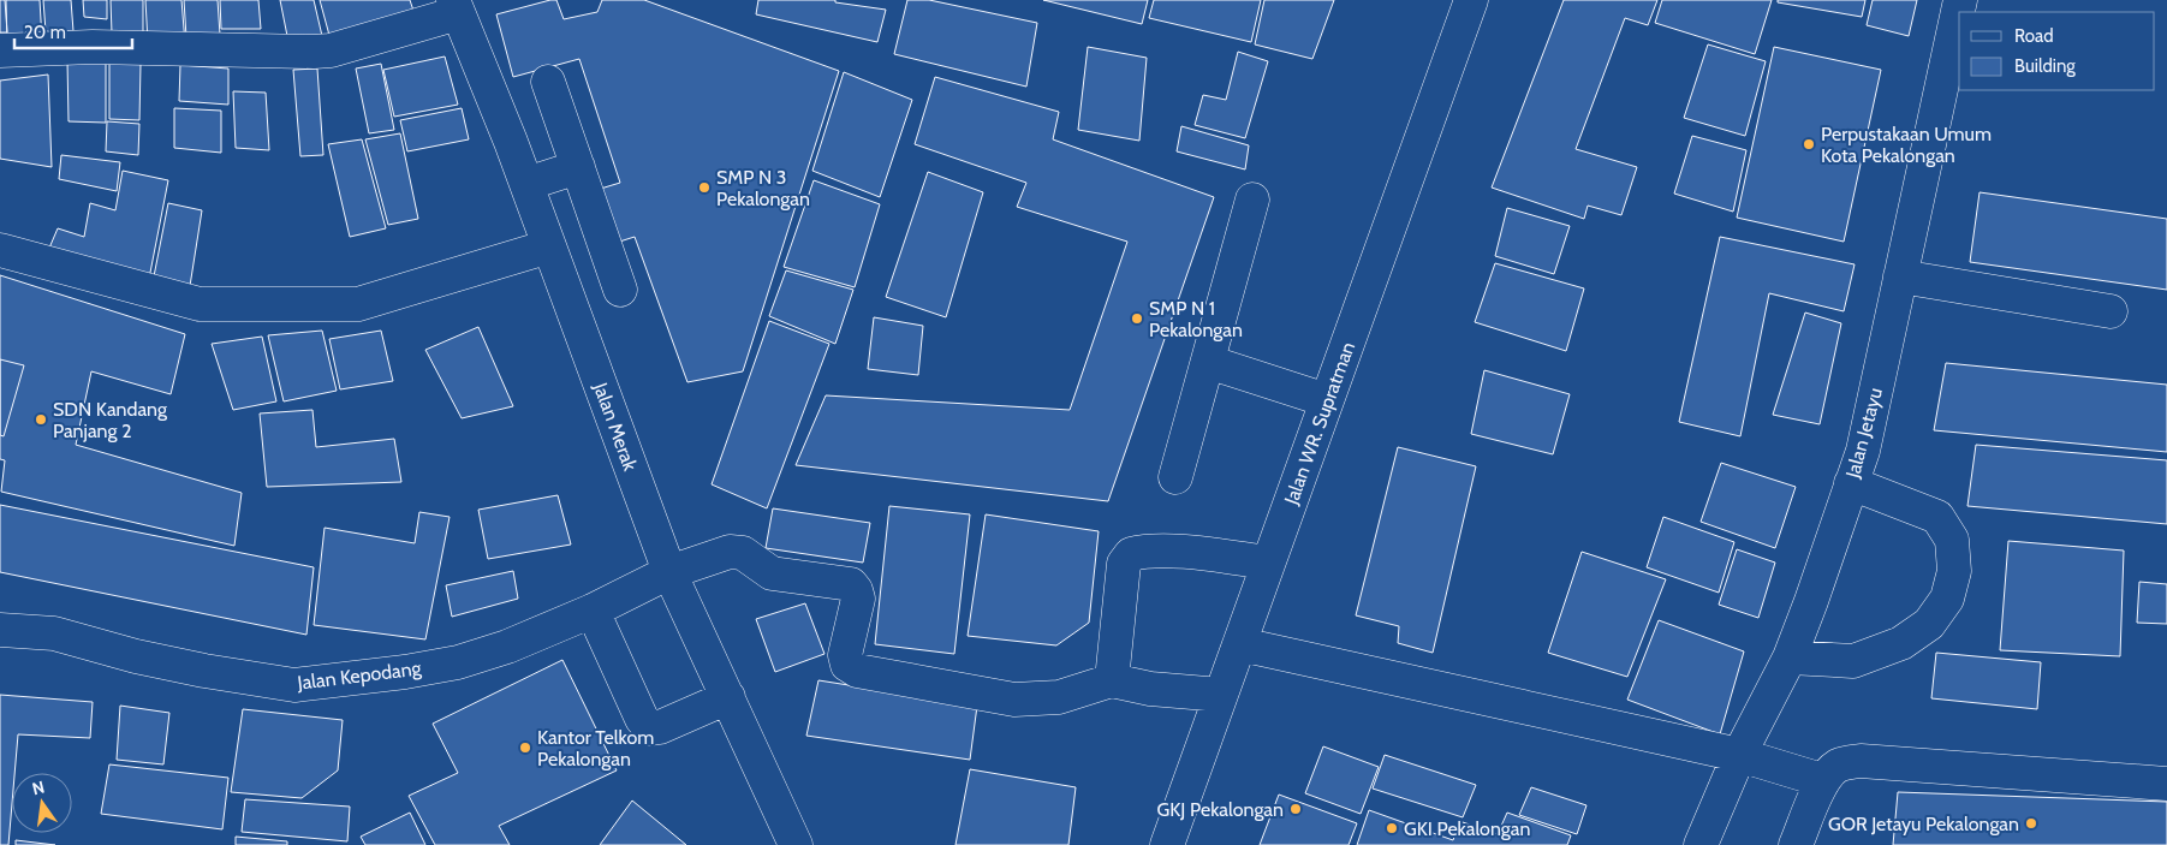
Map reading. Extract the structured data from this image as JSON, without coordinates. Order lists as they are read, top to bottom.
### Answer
{
  "streets": {
    "street": [
      "Jalan WR. Supratman",
      "Jalan Merak",
      "Jalan Jetayu",
      "Jalan Kepodang"
    ]
  },
  "crossings": [
    ["Jalan Merak", "Jalan Kepodang"]
  ],
  "places": [
    "Perpustakaan Umum Kota Pekalongan",
    "SMP N 3 Pekalongan",
    "SMP N 1 Pekalongan",
    "SDN Kandang Panjang 2",
    "Kantor Telkom Pekalongan",
    "GKJ Pekalongan",
    "GOR Jetayu Pekalongan",
    "GKI Pekalongan"
  ],
  "legend": ["Road", "Building"],
  "scale_bar": "20 m",
  "north": "top"
}
